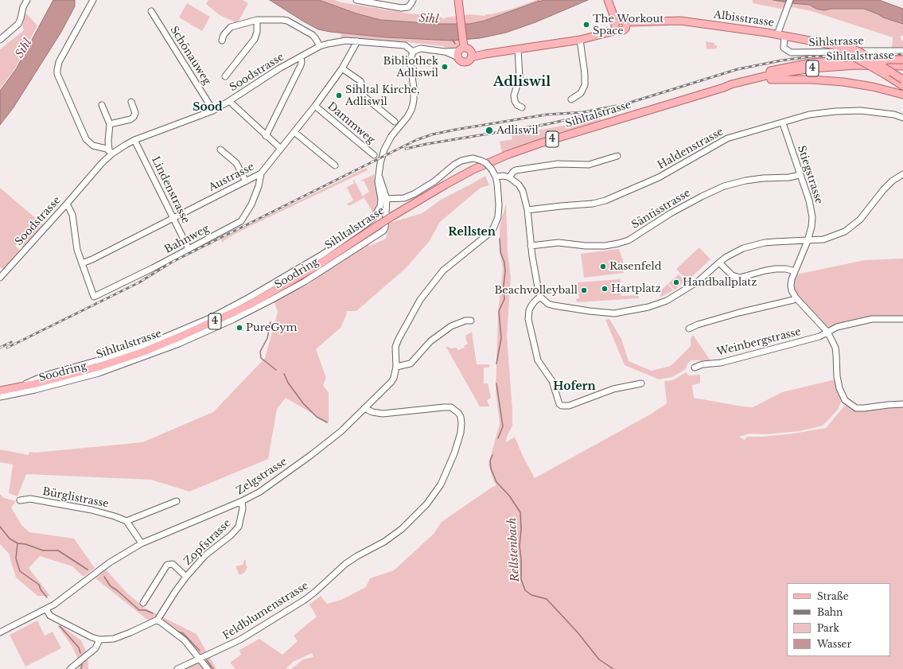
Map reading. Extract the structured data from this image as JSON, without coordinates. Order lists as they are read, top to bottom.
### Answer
{
  "streets": {
    "main road": ["Albisstrasse", "Sihltalstrasse", "4"],
    "street": [
      "Sihlstrasse",
      "Schönauweg",
      "Soodstrasse",
      "Dammweg",
      "Haldenstrasse",
      "Stiegstrasse",
      "Austrasse",
      "Lindenstrasse",
      "Säntisstrasse",
      "Bahnweg",
      "Soodring",
      "Weinbergstrasse",
      "Zelgstrasse",
      "Bürglistrasse",
      "Zopfstrasse",
      "Feldblumenstrasse"
    ]
  },
  "crossings": [
    ["Albisstrasse", "Sihlstrasse"],
    ["Schönauweg", "Soodstrasse"],
    ["Sihltalstrasse", "Soodring"],
    ["Soodstrasse", "Austrasse"],
    ["Soodstrasse", "Lindenstrasse"],
    ["Dammweg", "Austrasse"],
    ["Haldenstrasse", "Stiegstrasse"],
    ["Stiegstrasse", "Säntisstrasse"],
    ["Stiegstrasse", "Weinbergstrasse"],
    ["Austrasse", "Lindenstrasse"],
    ["Austrasse", "Bahnweg"],
    ["Lindenstrasse", "Bahnweg"],
    ["Zelgstrasse", "Zopfstrasse"],
    ["Zelgstrasse", "Feldblumenstrasse"]
  ],
  "districts": [
    "Adliswil",
    "Sood",
    "Rellsten",
    "Hofern"
  ],
  "water": ["Sihl", "Rellstenbach"],
  "places": [
    "The Workout Space",
    "Bibliothek Adliswil",
    "Sihltal Kirche, Adliswil",
    "Adliswil",
    "Rasenfeld",
    "Handballplatz",
    "Hartplatz",
    "Beachvolleyball",
    "PureGym"
  ],
  "legend": [
    "Straße",
    "Bahn",
    "Park",
    "Wasser"
  ]
}
